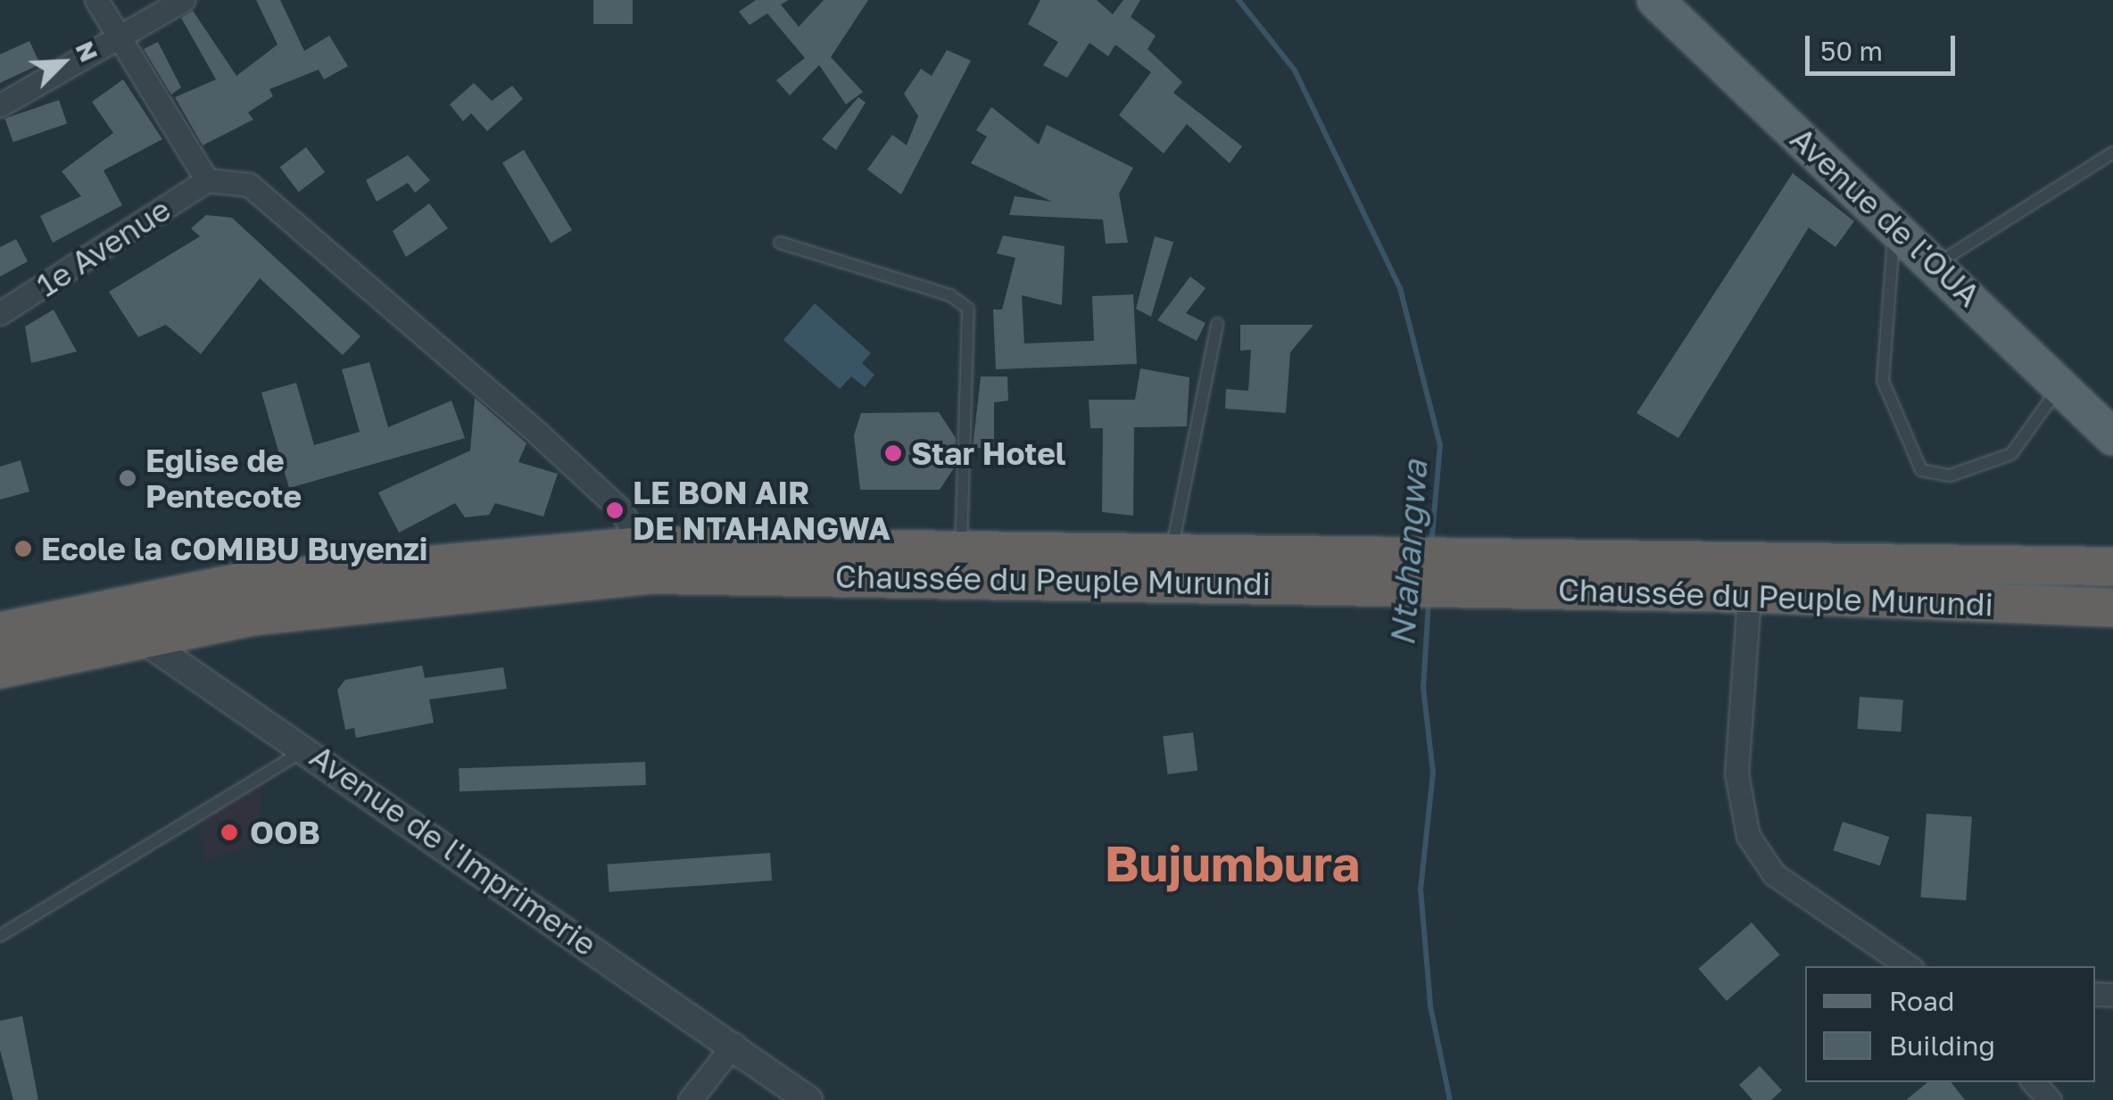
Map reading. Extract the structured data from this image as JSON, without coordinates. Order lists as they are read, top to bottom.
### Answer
{
  "streets": {
    "highway": ["Chaussée du Peuple Murundi"],
    "main road": ["Avenue de l'OUA"],
    "street": ["1e Avenue", "Avenue de l'Imprimerie"]
  },
  "crossings": [
    ["Chaussée du Peuple Murundi", "Avenue de l'Imprimerie"]
  ],
  "districts": ["Bujumbura"],
  "water": ["Ntahangwa"],
  "places": [
    "Star Hotel",
    "Eglise de Pentecote",
    "LE BON AIR DE NTAHANGWA",
    "Ecole la COMIBU Buyenzi",
    "OOB"
  ],
  "legend": ["Road", "Building"],
  "scale_bar": "50 m",
  "north": "top right"
}
